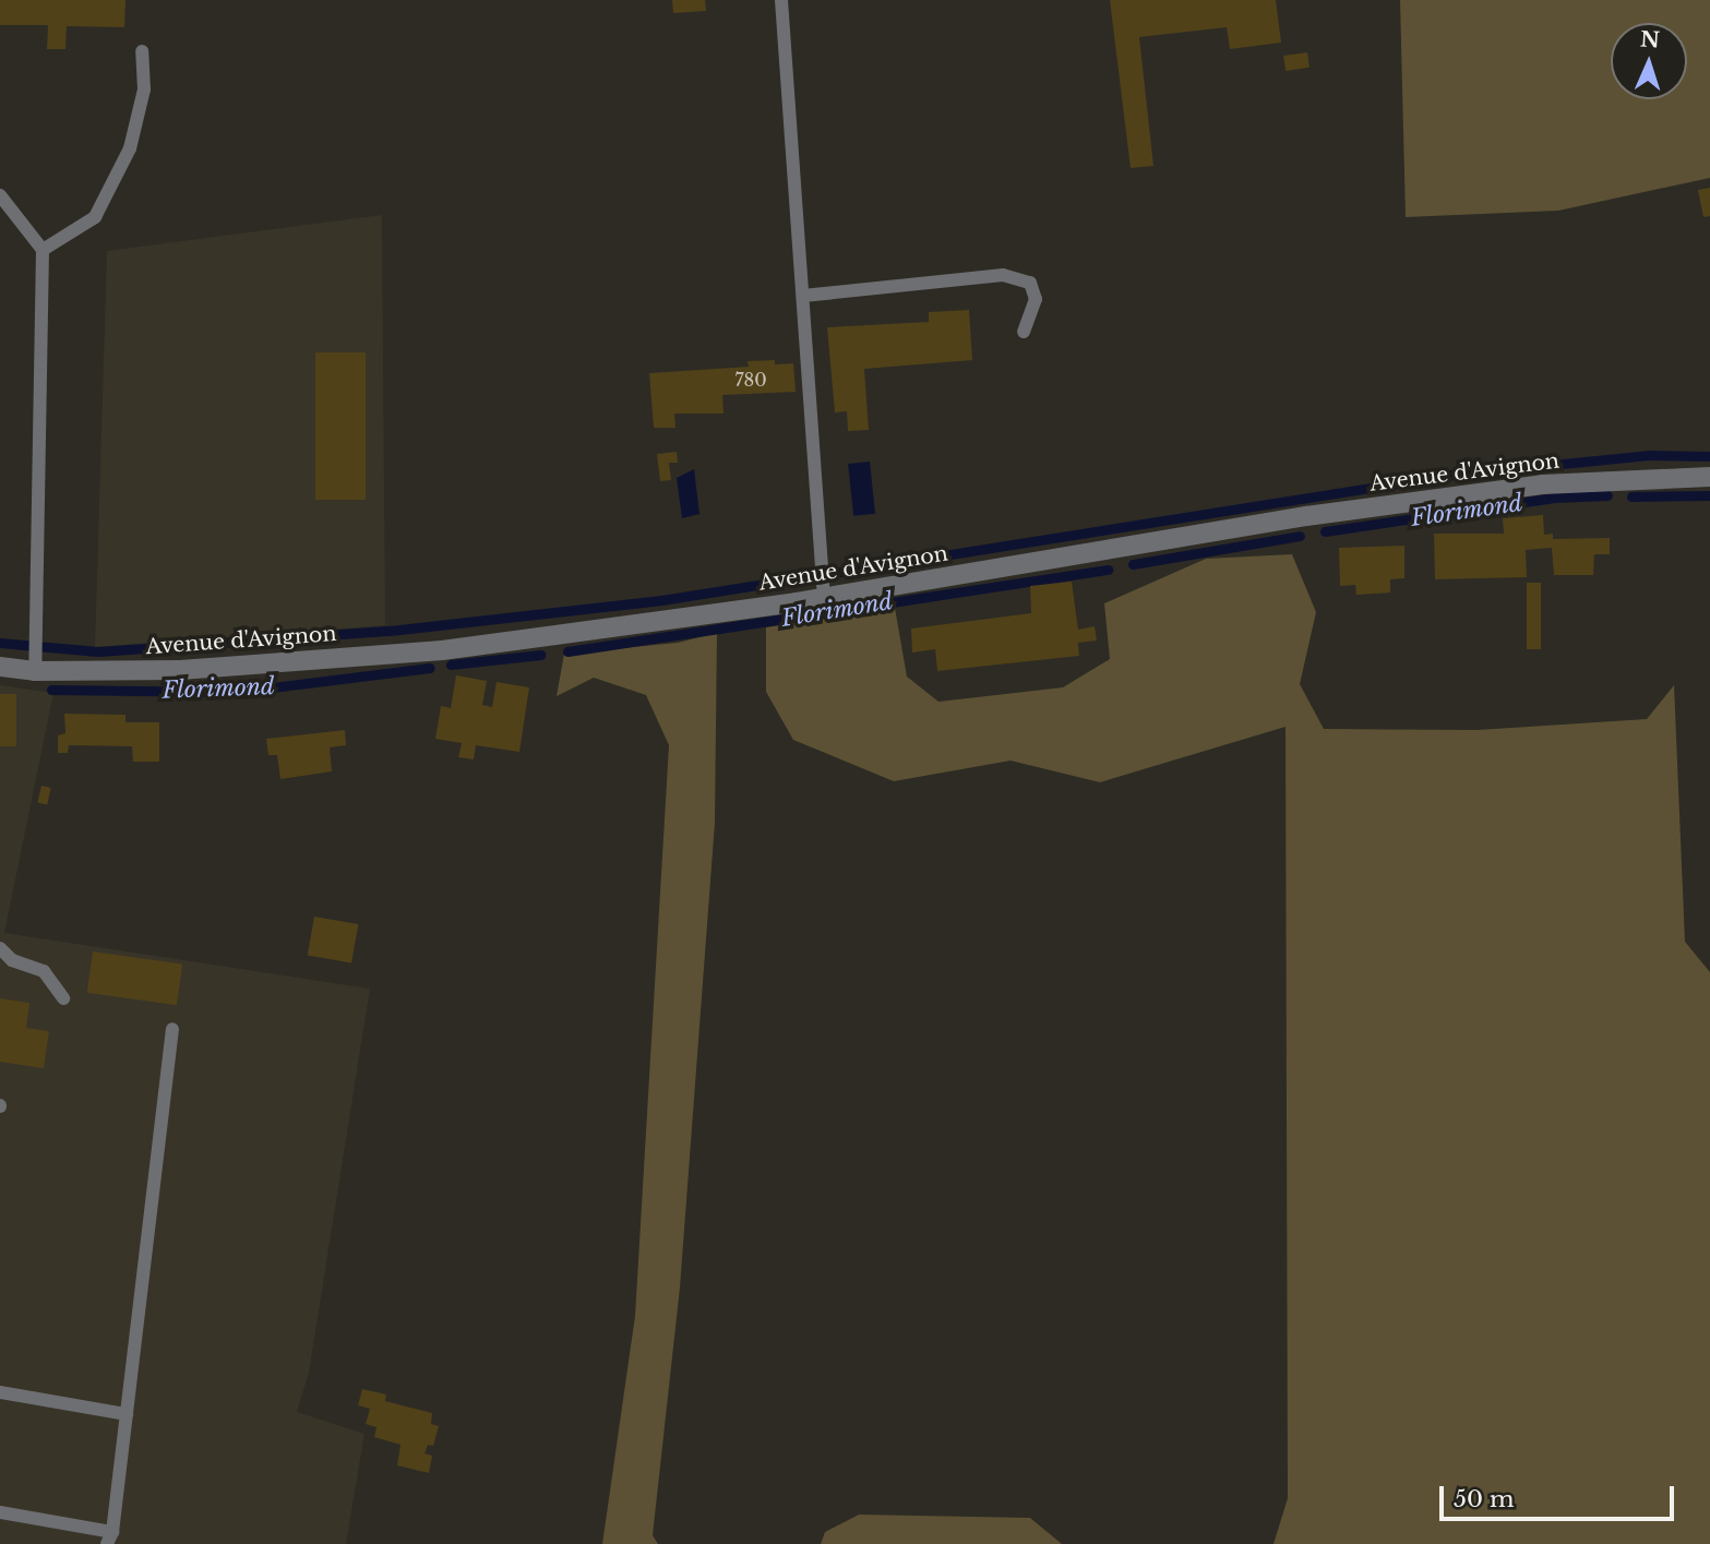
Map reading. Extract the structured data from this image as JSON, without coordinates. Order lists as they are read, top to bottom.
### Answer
{
  "streets": {
    "street": ["Avenue d'Avignon"]
  },
  "water": ["Florimond"],
  "house_numbers": ["780"],
  "scale_bar": "50 m",
  "north": "top"
}
